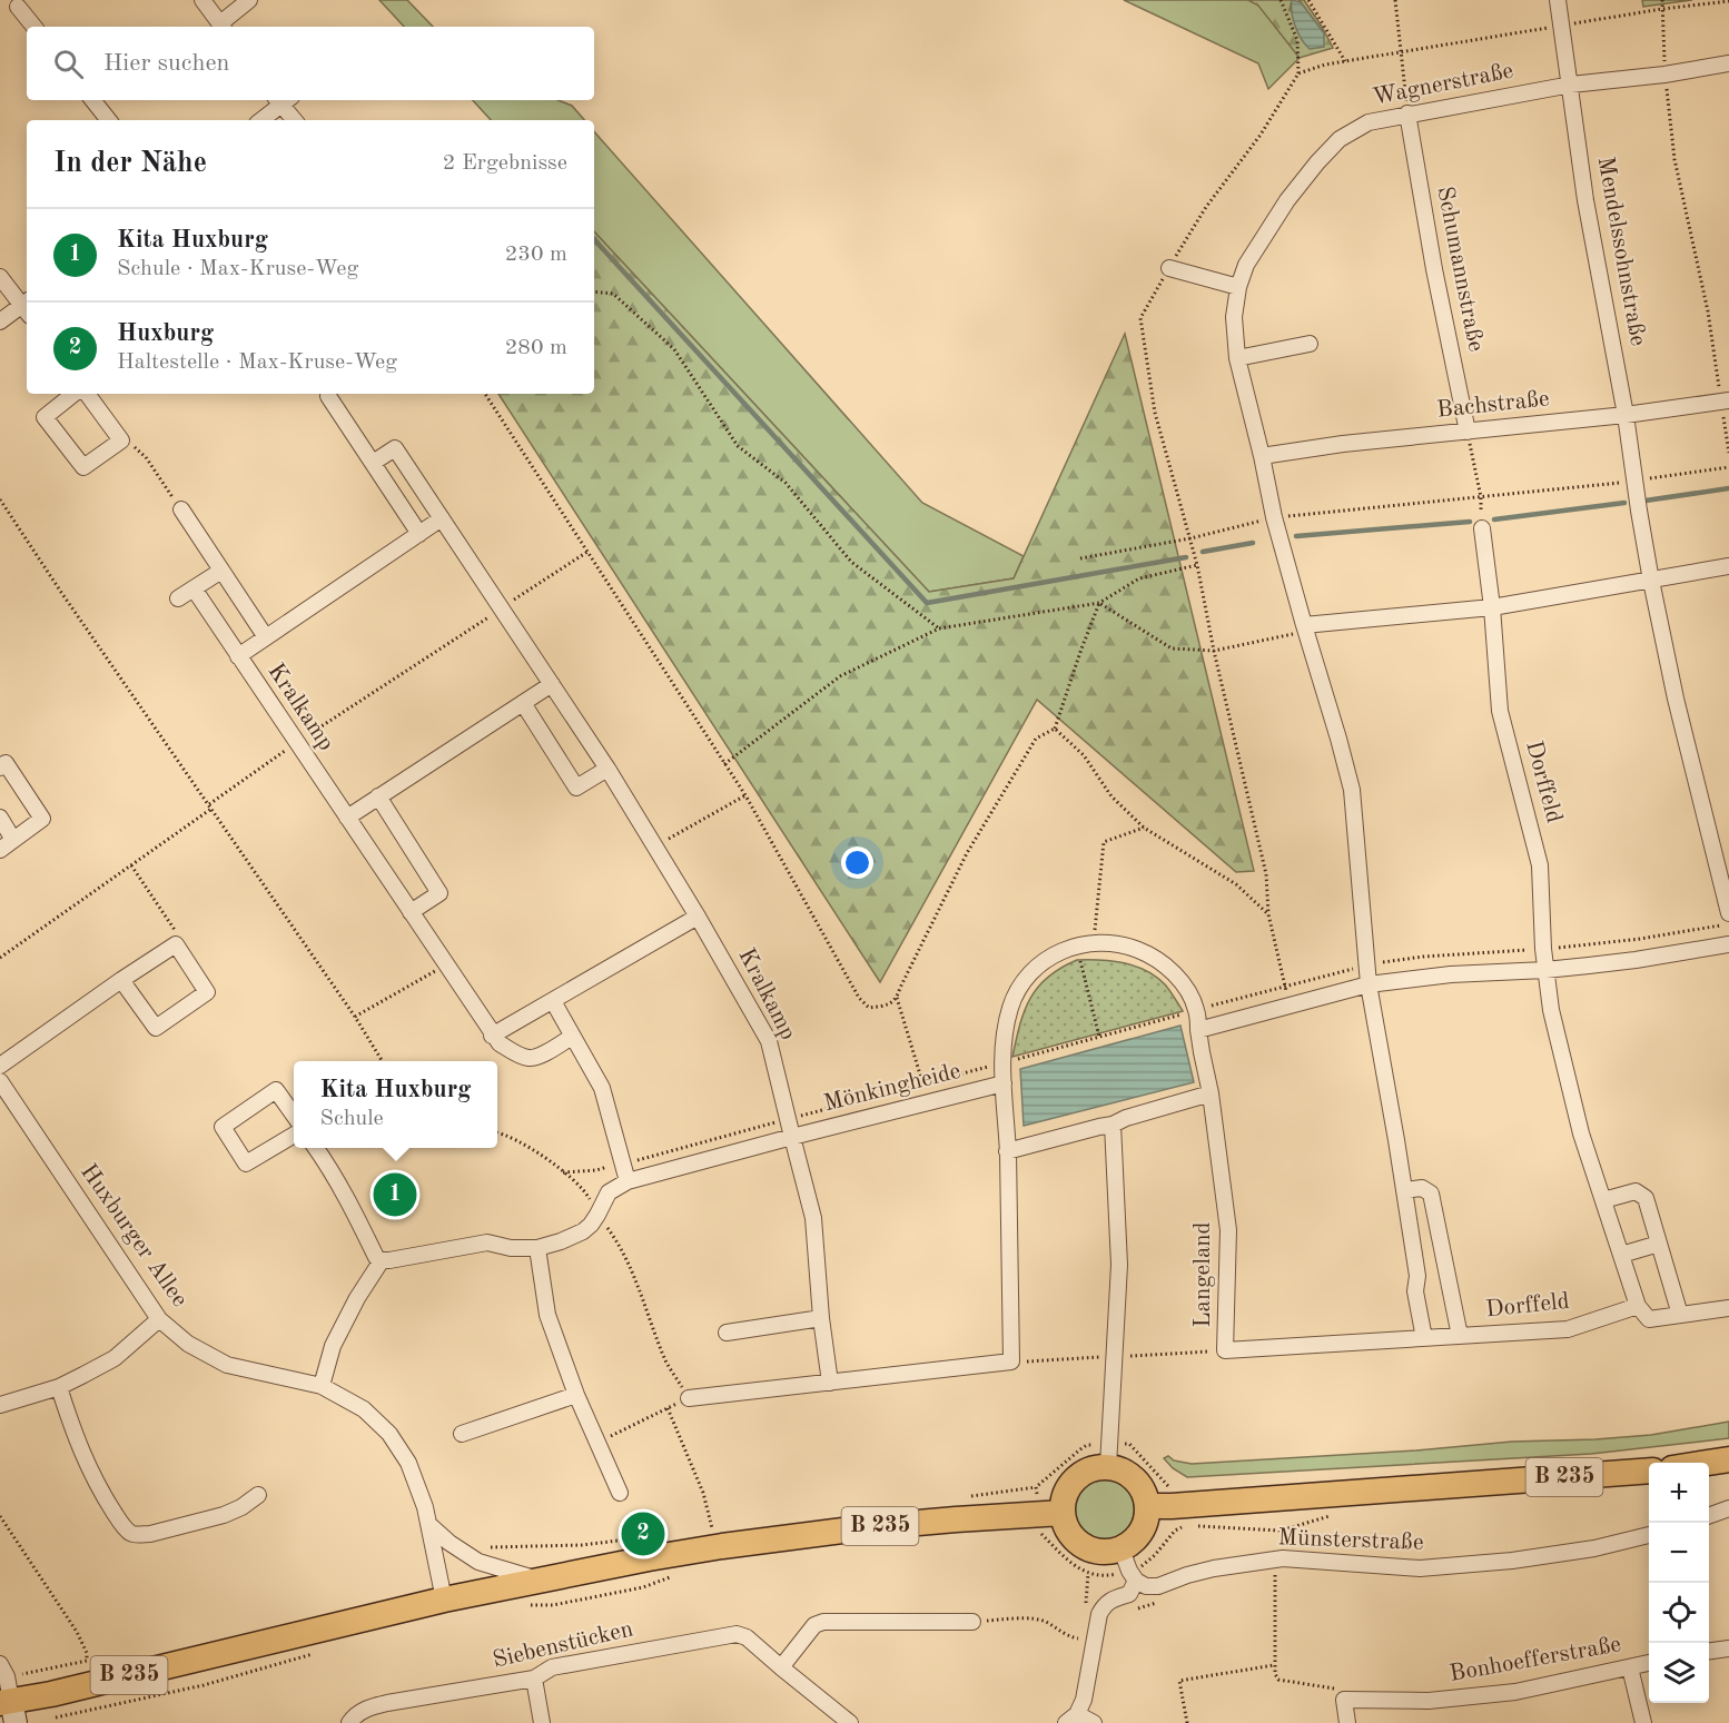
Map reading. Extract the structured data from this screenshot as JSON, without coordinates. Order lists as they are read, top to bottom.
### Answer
{
  "streets": {
    "main road": ["B 235"],
    "street": [
      "Wagnerstraße",
      "Mendelssohnstraße",
      "Schumannstraße",
      "Bachstraße",
      "Kralkamp",
      "Dorffeld",
      "Mönkingheide",
      "Huxburger Allee",
      "Langeland",
      "Münsterstraße",
      "Siebenstücken",
      "Bonhoefferstraße"
    ]
  },
  "crossings": [
    ["Wagnerstraße", "Mendelssohnstraße"],
    ["Wagnerstraße", "Schumannstraße"],
    ["Wagnerstraße", "Bachstraße"],
    ["Mendelssohnstraße", "Bachstraße"],
    ["Schumannstraße", "Bachstraße"],
    ["Kralkamp", "Mönkingheide"],
    ["Dorffeld", "Langeland"],
    ["Mönkingheide", "Langeland"],
    ["Huxburger Allee", "B 235"]
  ],
  "page": {
    "search": "Hier suchen",
    "heading": ["In der Nähe", "2 Ergebnisse"],
    "list": [
      {
        "mark": "1",
        "name": "Kita Huxburg",
        "note": "Schule · Max-Kruse-Weg",
        "value": "230 m"
      },
      {
        "mark": "2",
        "name": "Huxburg",
        "note": "Haltestelle · Max-Kruse-Weg",
        "value": "280 m"
      }
    ],
    "popup": ["Kita Huxburg", "Schule"],
    "pins": ["1", "2"],
    "map_buttons": ["+", "−"]
  }
}
